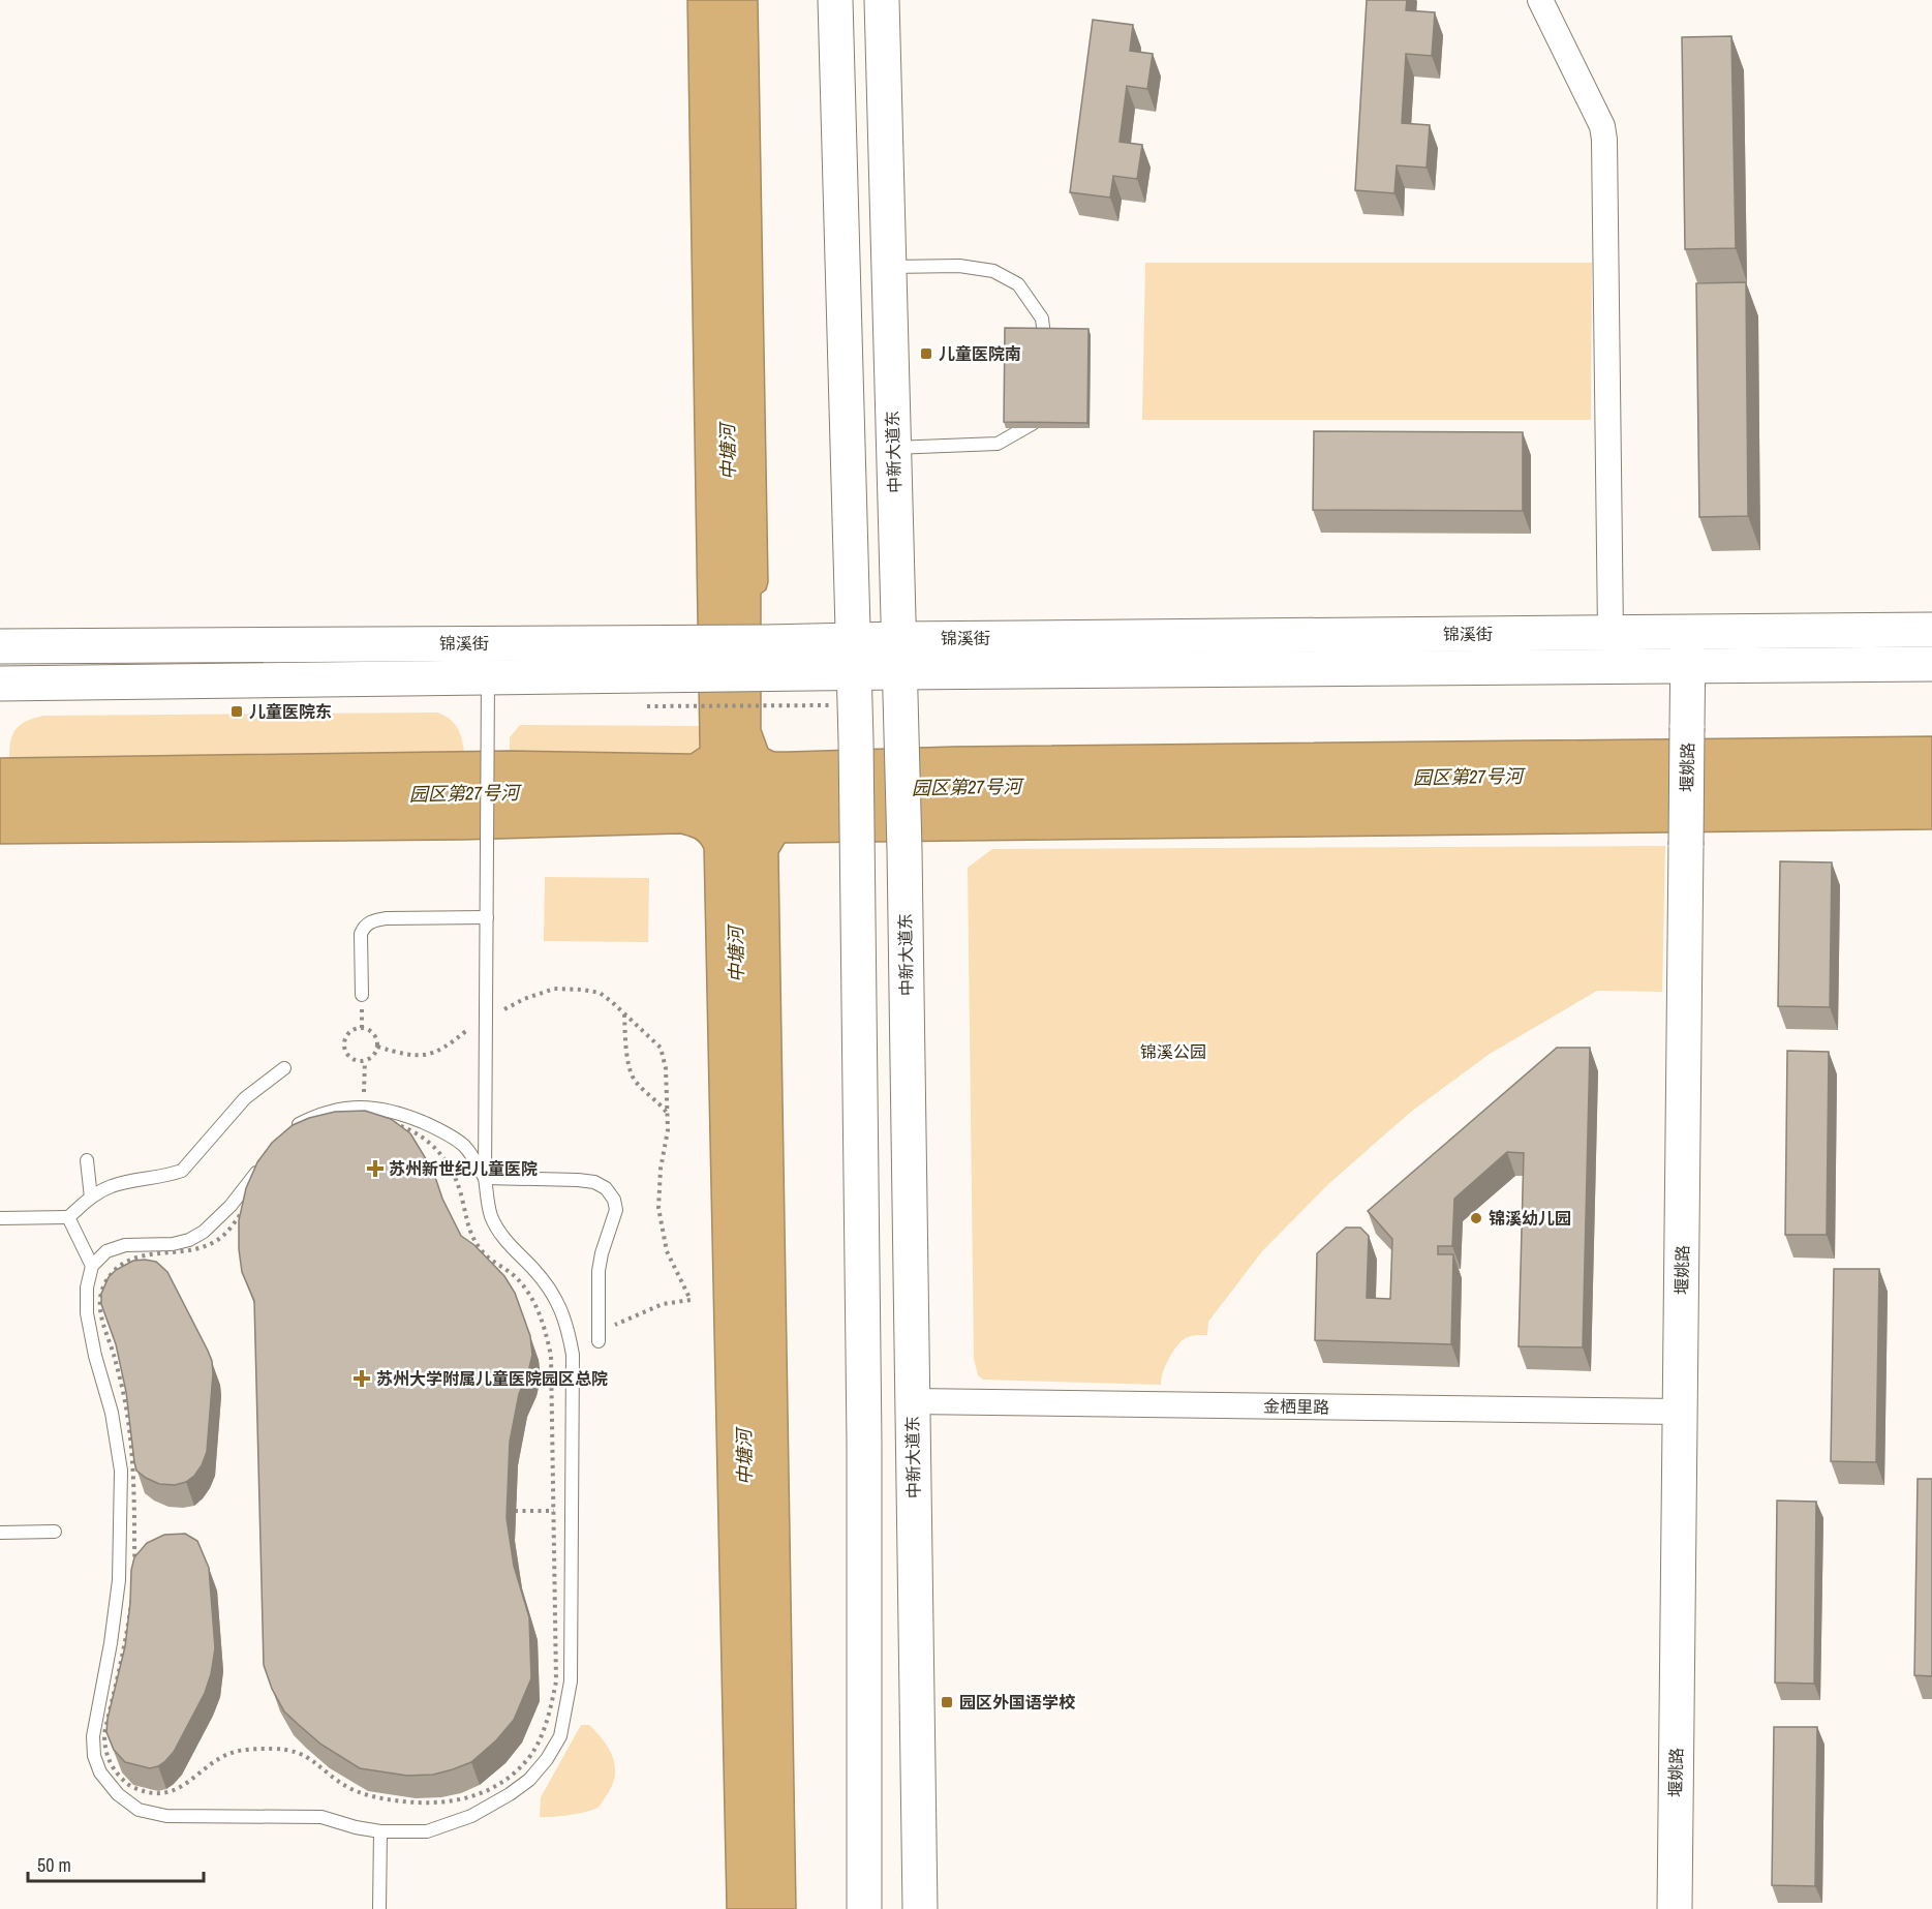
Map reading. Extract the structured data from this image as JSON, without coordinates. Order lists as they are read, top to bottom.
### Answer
{
  "streets": {
    "main road": ["中新大道东", "锦溪街", "堰姚路"],
    "street": ["金栖里路"]
  },
  "crossings": [
    ["中新大道东", "锦溪街"],
    ["中新大道东", "金栖里路"],
    ["锦溪街", "堰姚路"],
    ["堰姚路", "金栖里路"]
  ],
  "water": ["中塘河", "园区第27号河"],
  "parks": ["锦溪公园"],
  "places": {
    "transit": ["儿童医院南", "儿童医院东", "园区外国语学校"],
    "health": ["苏州新世纪儿童医院", "苏州大学附属儿童医院园区总院"],
    "other": ["锦溪幼儿园"]
  },
  "scale_bar": "50 m"
}
